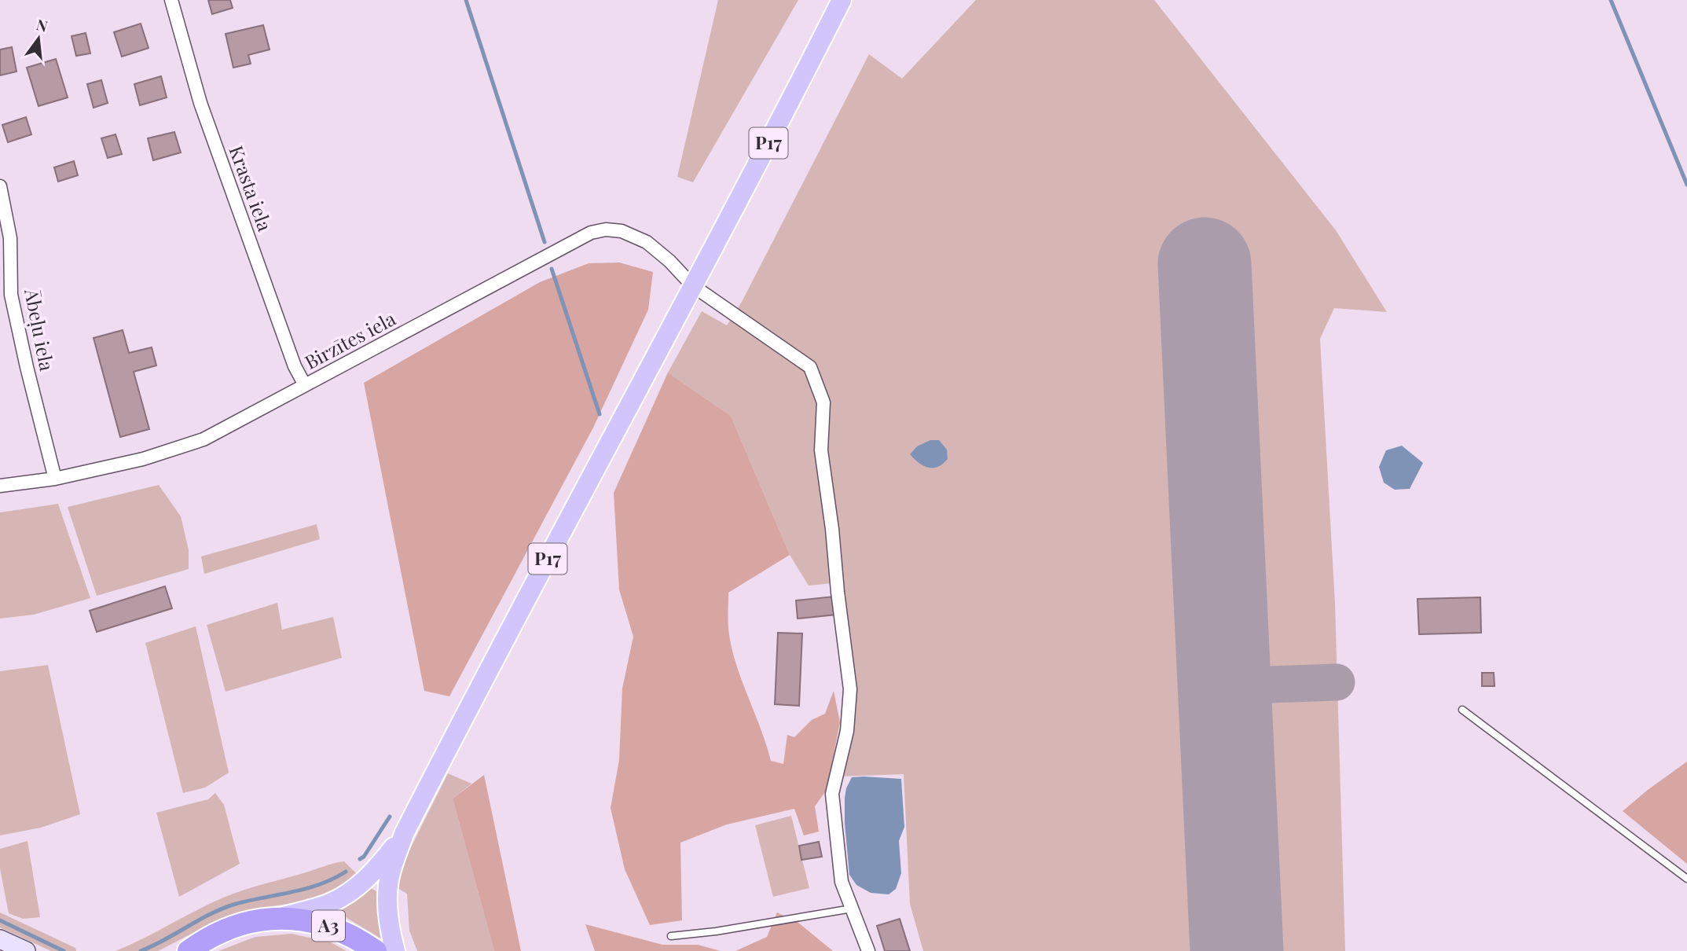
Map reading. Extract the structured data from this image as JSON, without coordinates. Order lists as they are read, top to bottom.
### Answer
{
  "streets": {
    "highway": ["A3"],
    "main road": ["P17"],
    "street": ["Krasta iela", "Ābeļu iela", "Birzītes iela"]
  },
  "crossings": [
    ["P17", "Birzītes iela"],
    ["P17", "A3"],
    ["Krasta iela", "Birzītes iela"],
    ["Ābeļu iela", "Birzītes iela"]
  ],
  "north": "top"
}
